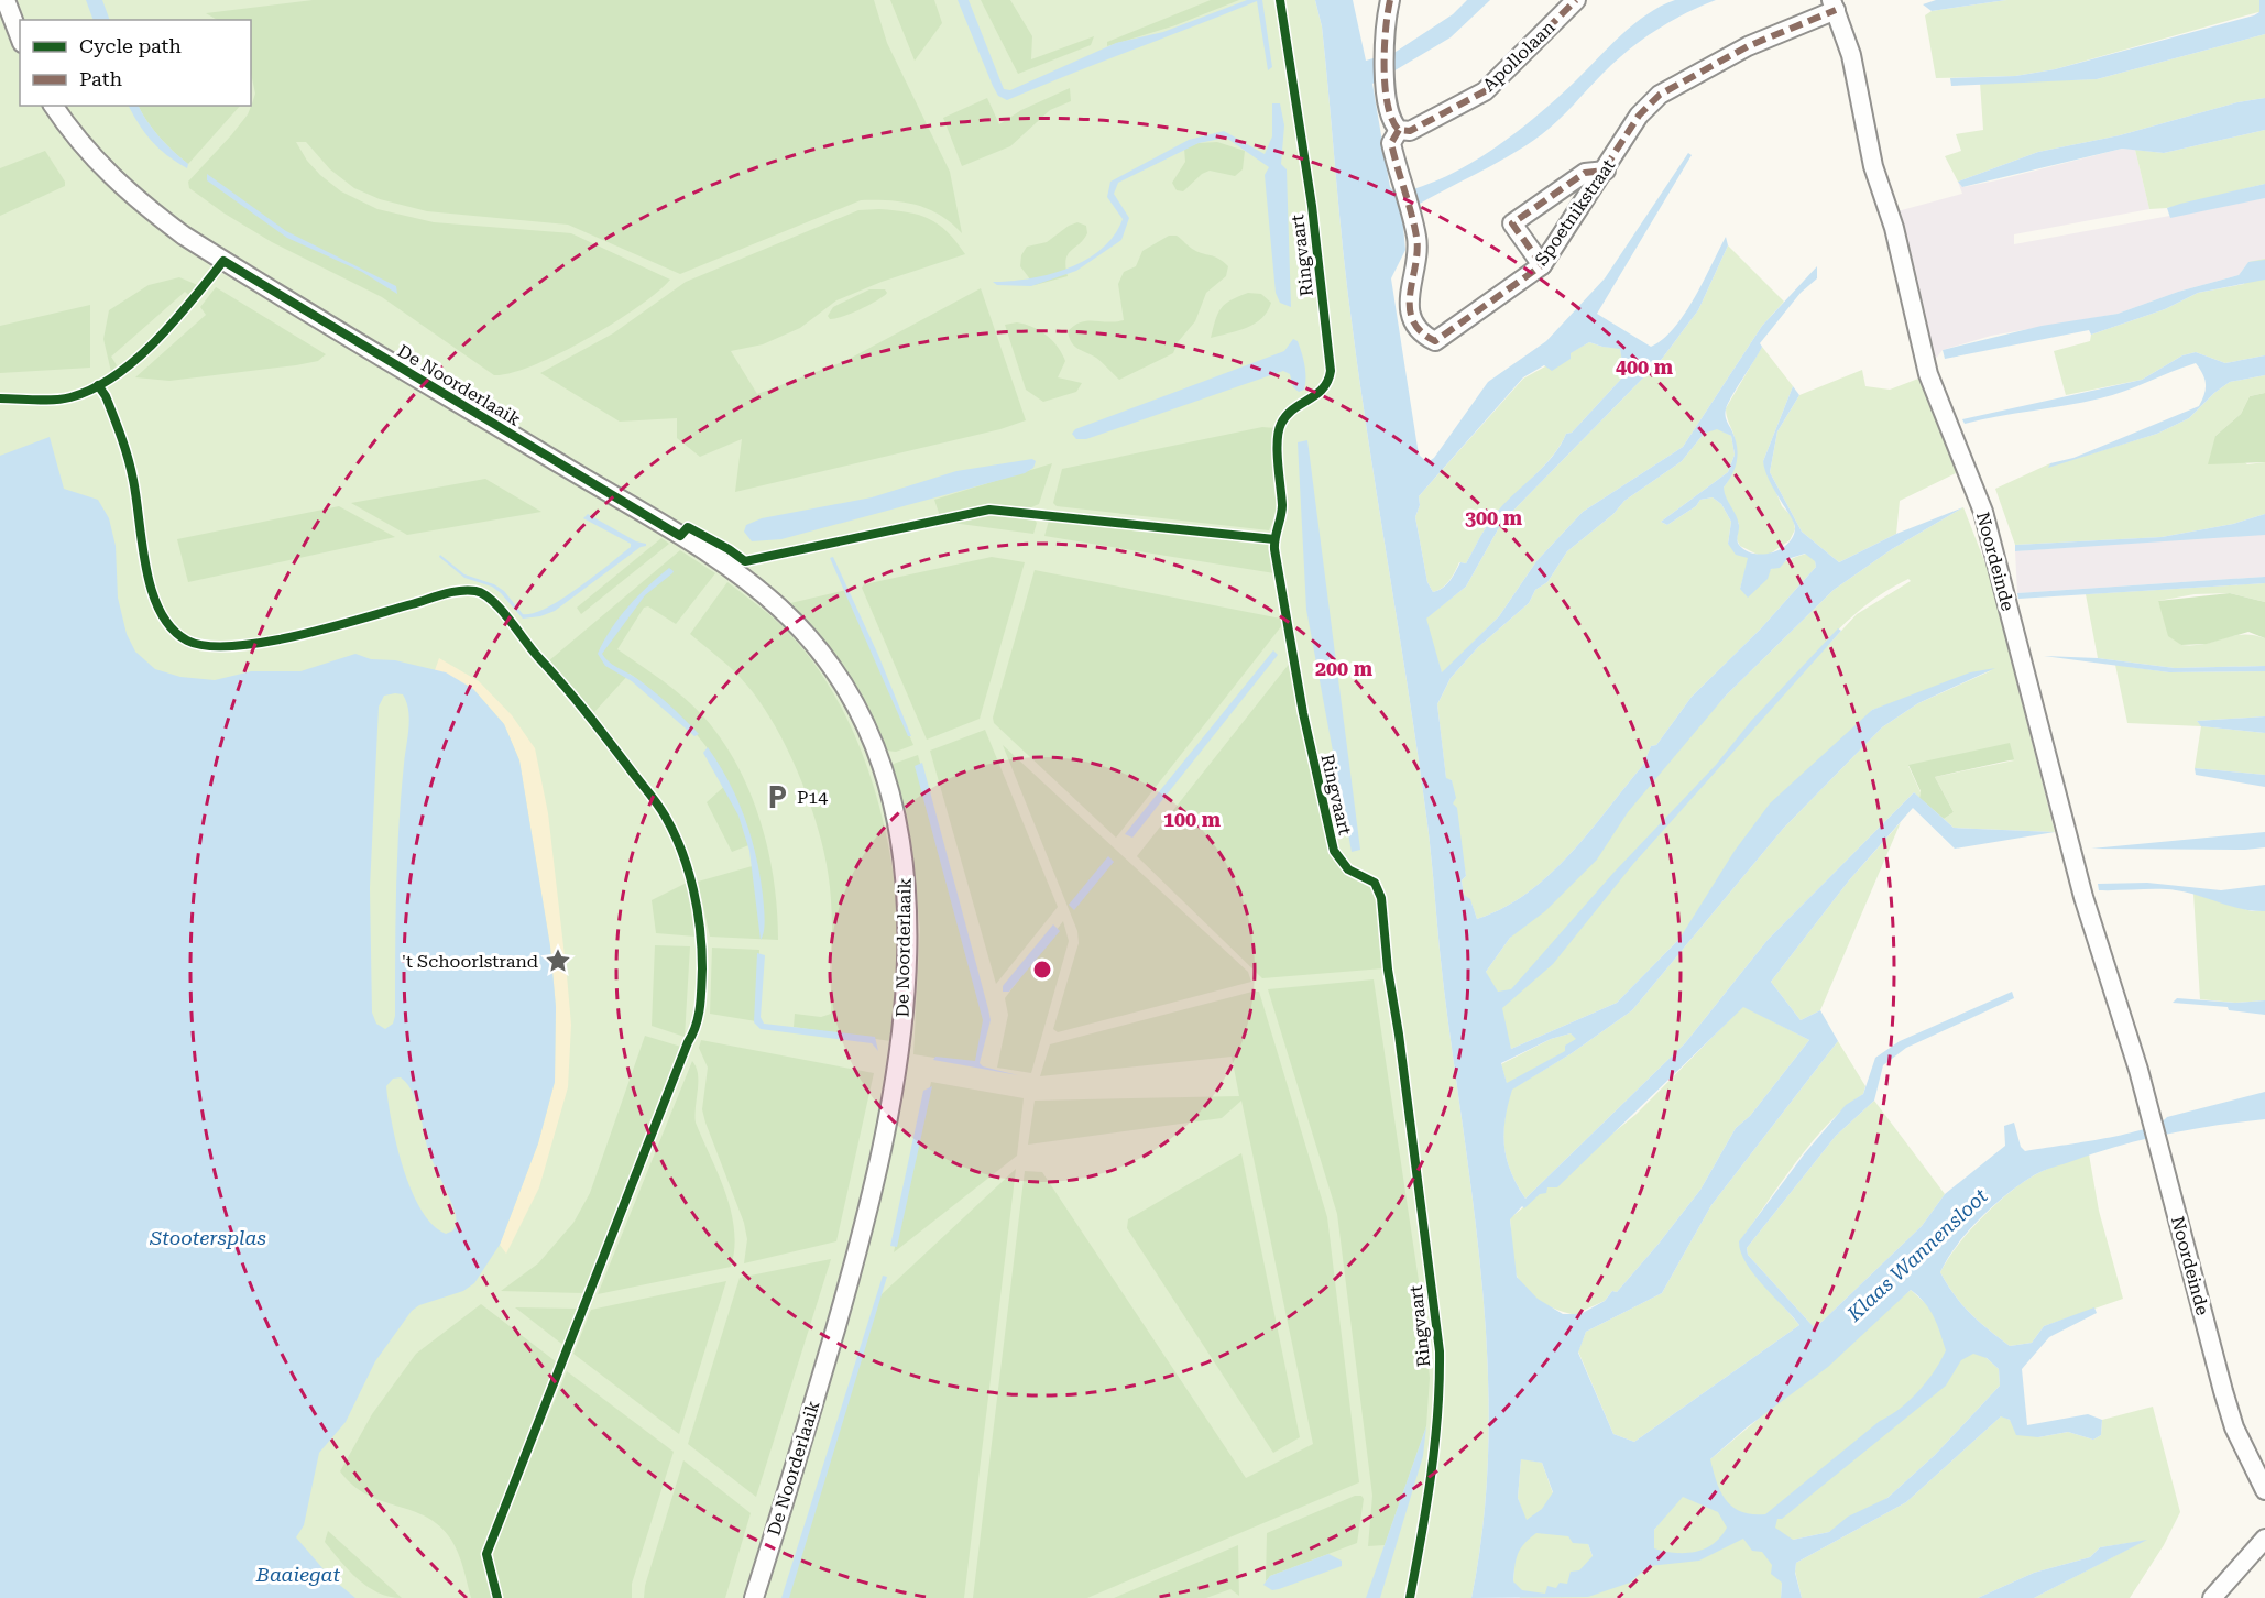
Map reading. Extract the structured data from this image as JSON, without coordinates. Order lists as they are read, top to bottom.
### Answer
{
  "streets": {
    "street": [
      "Apollolaan",
      "Spoetnikstraat",
      "De Noorderlaaik",
      "Noordeinde"
    ],
    "cycle path": ["Ringvaart"]
  },
  "crossings": [
    ["Apollolaan", "Spoetnikstraat"],
    ["Spoetnikstraat", "Noordeinde"]
  ],
  "water": ["Stootersplas", "Klaas Wannensloot", "Baaiegat"],
  "places": {
    "parking": ["P14"],
    "place": ["'t Schoorlstrand"]
  },
  "legend": ["Cycle path", "Path"],
  "rings": [
    "400 m",
    "300 m",
    "200 m",
    "100 m"
  ]
}
